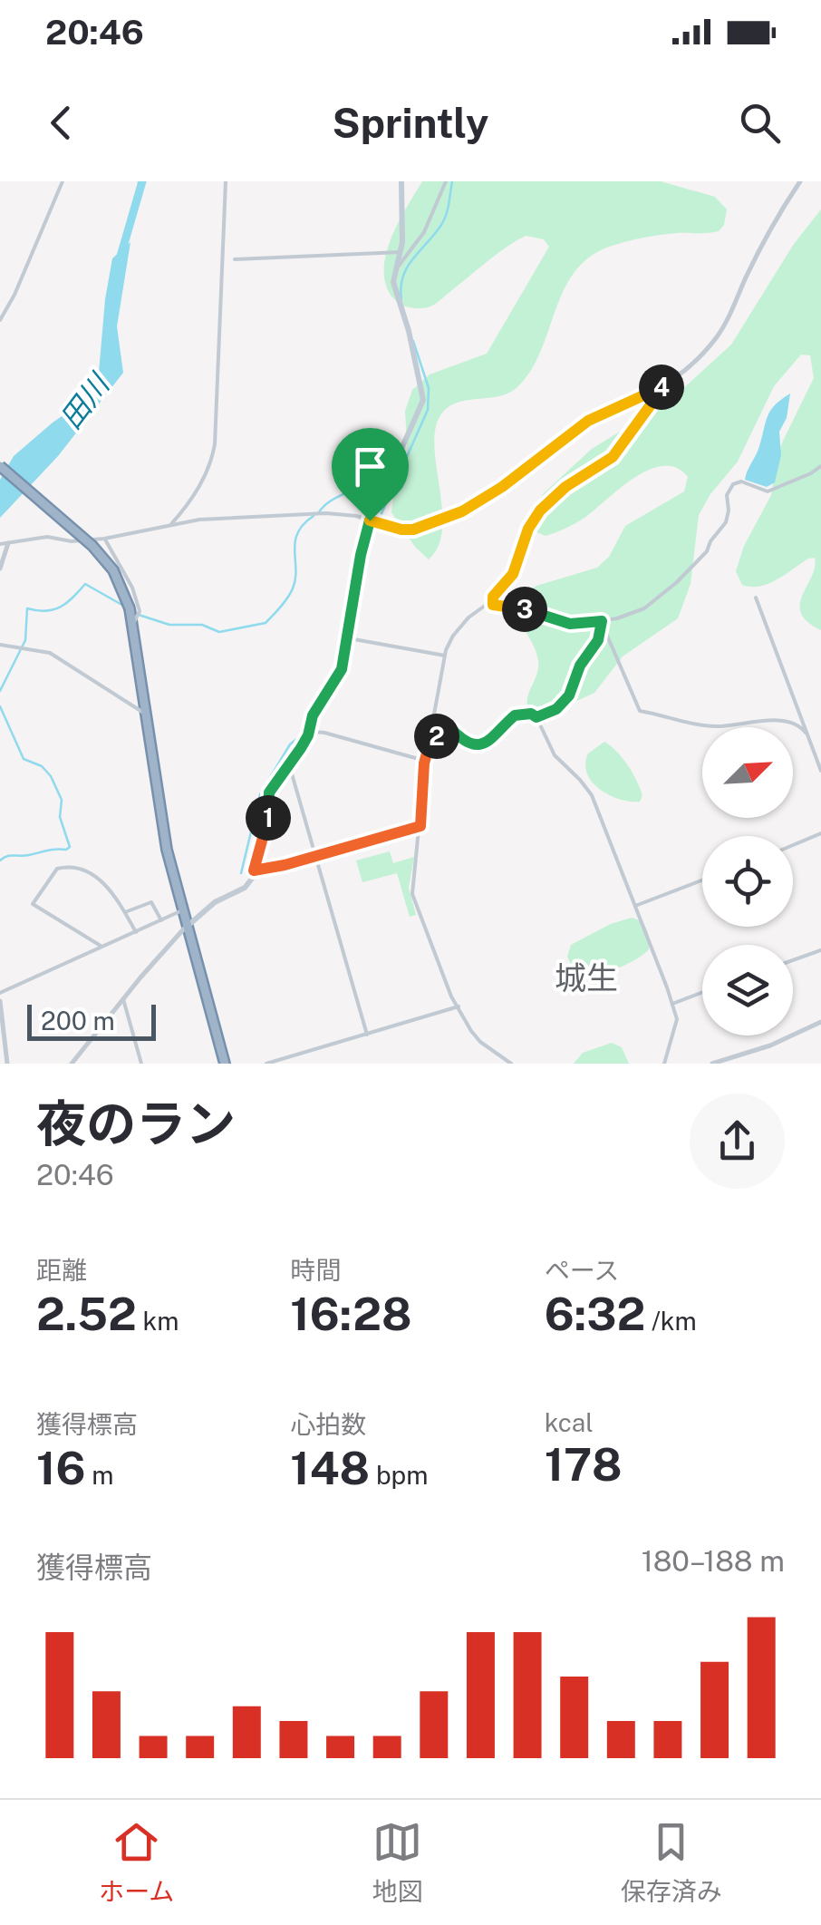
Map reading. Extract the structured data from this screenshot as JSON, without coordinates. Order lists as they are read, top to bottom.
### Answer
{
  "districts": ["城生"],
  "water": ["田川"],
  "scale_bar": "200 m",
  "north": "top right",
  "page": {
    "status": "20:46",
    "header": "Sprintly",
    "pins": [
      "4",
      "3",
      "2",
      "1"
    ],
    "scale": "200 m",
    "heading": ["夜のラン", "20:46"],
    "stats": [
      ["距離", "2.52 km"],
      ["時間", "16:28"],
      ["ペース", "6:32 /km"],
      ["獲得標高", "16 m"],
      ["心拍数", "148 bpm"],
      ["kcal", "178"]
    ],
    "chart": ["獲得標高", "180–188 m"],
    "tabs": ["ホーム", "地図", "保存済み"]
  }
}
